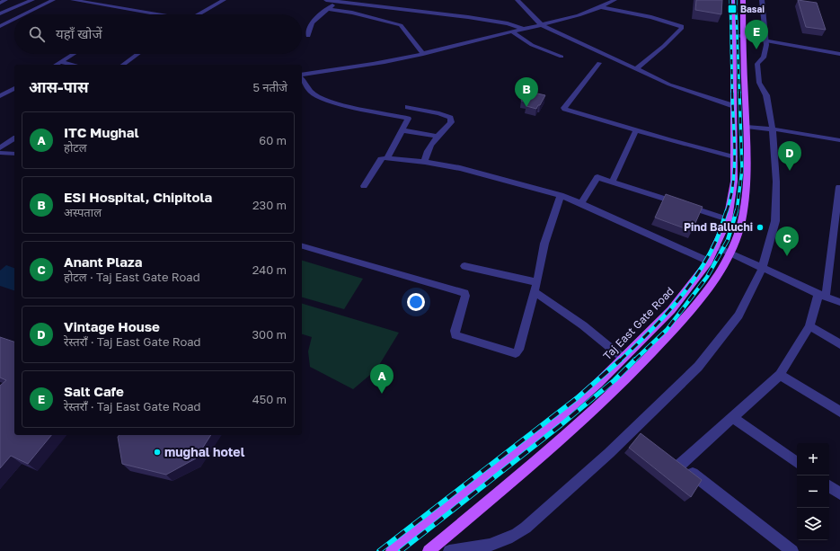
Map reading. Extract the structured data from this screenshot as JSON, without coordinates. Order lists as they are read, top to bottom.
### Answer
{
  "streets": {
    "main road": ["Taj East Gate Road"]
  },
  "places": {
    "transit": ["Basai"],
    "other": ["Pind Balluchi", "mughal hotel"]
  },
  "page": {
    "search": "यहाँ खोजें",
    "pins": [
      "E",
      "B",
      "D",
      "C",
      "A"
    ],
    "heading": ["आस-पास", "5 नतीजे"],
    "list": [
      {
        "mark": "A",
        "name": "ITC Mughal",
        "note": "होटल",
        "value": "60 m"
      },
      {
        "mark": "B",
        "name": "ESI Hospital, Chipitola",
        "note": "अस्पताल",
        "value": "230 m"
      },
      {
        "mark": "C",
        "name": "Anant Plaza",
        "note": "होटल · Taj East Gate Road",
        "value": "240 m"
      },
      {
        "mark": "D",
        "name": "Vintage House",
        "note": "रेस्तराँ · Taj East Gate Road",
        "value": "300 m"
      },
      {
        "mark": "E",
        "name": "Salt Cafe",
        "note": "रेस्तराँ · Taj East Gate Road",
        "value": "450 m"
      }
    ],
    "map_buttons": ["+", "−"]
  }
}
